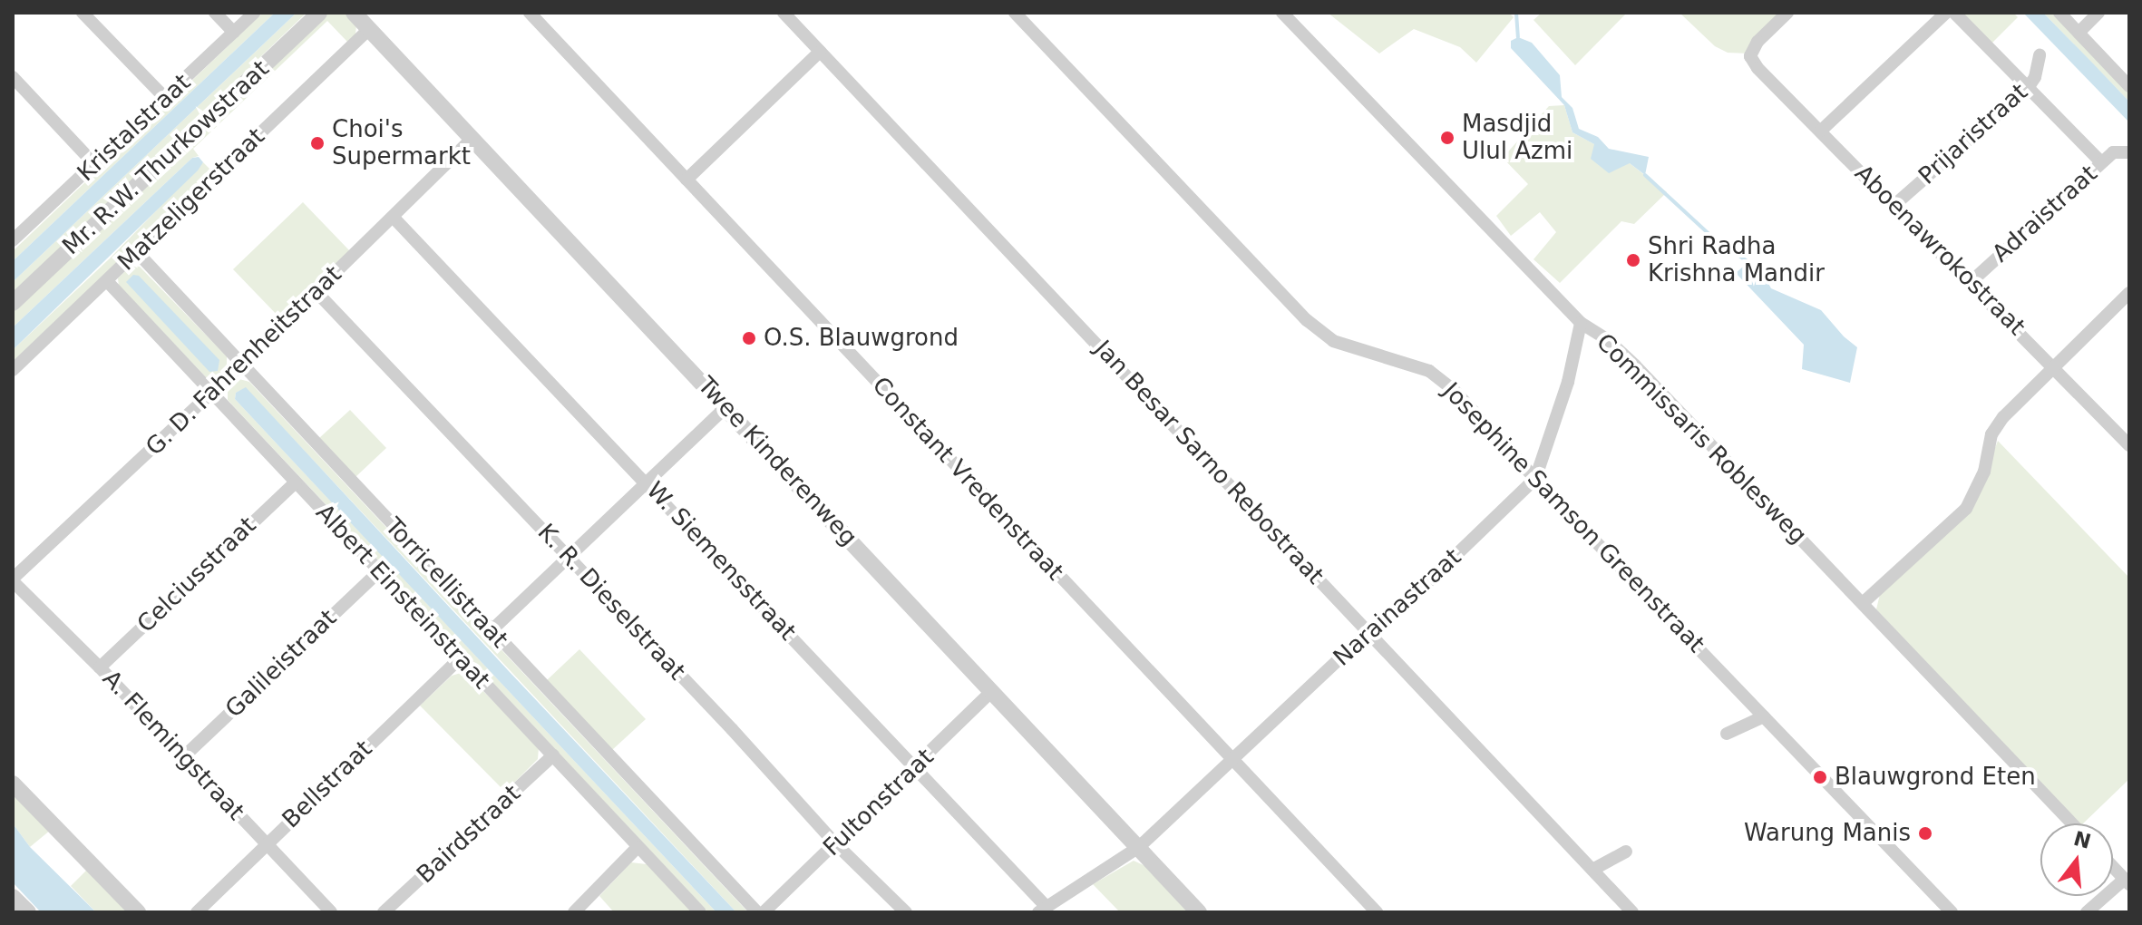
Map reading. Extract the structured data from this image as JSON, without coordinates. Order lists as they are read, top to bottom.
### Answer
{
  "streets": {
    "street": [
      "Kristalstraat",
      "Prijaristraat",
      "Mr. R.W. Thurkowstraat",
      "Matzeligerstraat",
      "Adraistraat",
      "Aboenawrokostraat",
      "G. D. Fahrenheitstraat",
      "Commissaris Roblesweg",
      "Twee Kinderenweg",
      "Jan Besar Sarno Rebostraat",
      "Constant Vredenstraat",
      "Josephine Samson Greenstraat",
      "W. Siemensstraat",
      "Celciusstraat",
      "Torricellistraat",
      "Albert Einsteinstraat",
      "K. R. Dieselstraat",
      "Narainastraat",
      "Galileistraat",
      "A. Flemingstraat",
      "Bellstraat",
      "Fultonstraat",
      "Bairdstraat"
    ]
  },
  "crossings": [
    ["Prijaristraat", "Aboenawrokostraat"],
    ["Matzeligerstraat", "Twee Kinderenweg"],
    ["Matzeligerstraat", "Torricellistraat"],
    ["Matzeligerstraat", "Albert Einsteinstraat"],
    ["Adraistraat", "Aboenawrokostraat"],
    ["G. D. Fahrenheitstraat", "Twee Kinderenweg"],
    ["G. D. Fahrenheitstraat", "W. Siemensstraat"],
    ["G. D. Fahrenheitstraat", "Torricellistraat"],
    ["G. D. Fahrenheitstraat", "Albert Einsteinstraat"],
    ["G. D. Fahrenheitstraat", "K. R. Dieselstraat"],
    ["G. D. Fahrenheitstraat", "A. Flemingstraat"],
    ["Commissaris Roblesweg", "Narainastraat"],
    ["Twee Kinderenweg", "Narainastraat"],
    ["Twee Kinderenweg", "Fultonstraat"],
    ["Jan Besar Sarno Rebostraat", "Narainastraat"],
    ["Constant Vredenstraat", "Narainastraat"],
    ["Josephine Samson Greenstraat", "Narainastraat"],
    ["W. Siemensstraat", "Narainastraat"],
    ["W. Siemensstraat", "Fultonstraat"],
    ["Celciusstraat", "Albert Einsteinstraat"],
    ["Celciusstraat", "A. Flemingstraat"],
    ["Albert Einsteinstraat", "Galileistraat"],
    ["Albert Einsteinstraat", "Bellstraat"],
    ["Albert Einsteinstraat", "Bairdstraat"],
    ["K. R. Dieselstraat", "Fultonstraat"],
    ["Galileistraat", "A. Flemingstraat"],
    ["A. Flemingstraat", "Bellstraat"]
  ],
  "places": [
    "Masdjid Ulul Azmi",
    "Choi's Supermarkt",
    "Shri Radha Krishna Mandir",
    "O.S. Blauwgrond",
    "Blauwgrond Eten",
    "Warung Manis"
  ],
  "north": "top"
}
